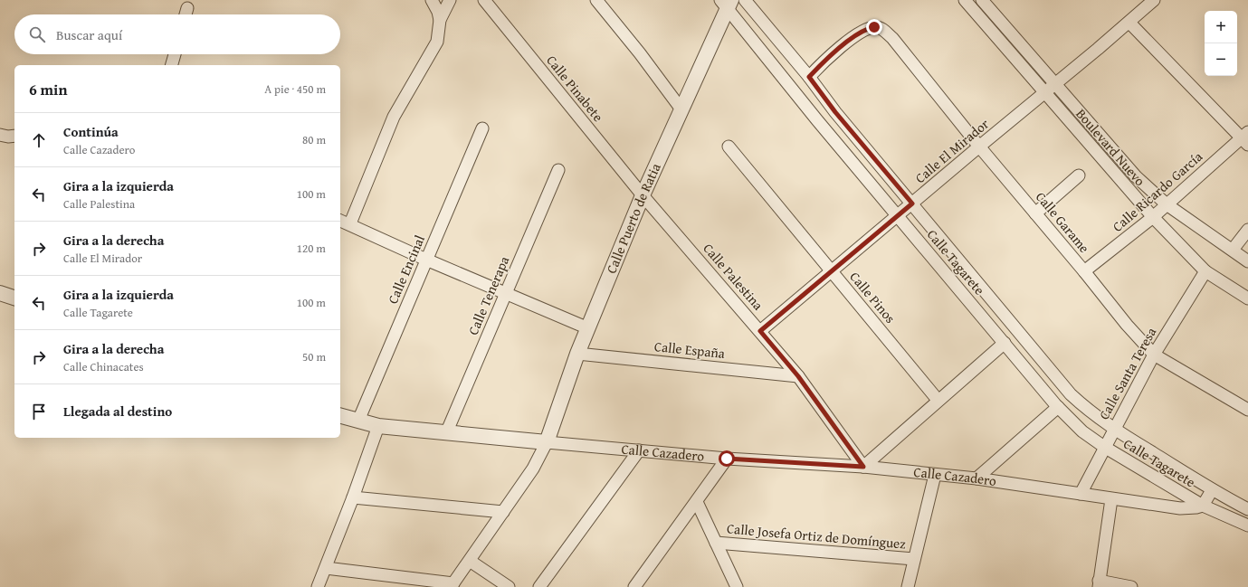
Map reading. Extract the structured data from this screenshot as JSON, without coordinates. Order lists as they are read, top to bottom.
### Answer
{
  "streets": {
    "street": [
      "Calle Pinabete",
      "Boulevard Nuevo",
      "Calle El Mirador",
      "Calle Ricardo García",
      "Calle Puerto de Ratia",
      "Calle Garame",
      "Calle Tagarete",
      "Calle Encinal",
      "Calle Palestina",
      "Calle Tenerapa",
      "Calle Pinos",
      "Calle España",
      "Calle Santa Teresa",
      "Calle Cazadero",
      "Calle Josefa Ortiz de Domínguez"
    ]
  },
  "crossings": [
    ["Calle Pinabete", "Calle Puerto de Ratia"],
    ["Calle Pinabete", "Calle Palestina"],
    ["Boulevard Nuevo", "Calle El Mirador"],
    ["Boulevard Nuevo", "Calle Ricardo García"],
    ["Boulevard Nuevo", "Calle Santa Teresa"],
    ["Calle El Mirador", "Calle Garame"],
    ["Calle El Mirador", "Calle Tagarete"],
    ["Calle El Mirador", "Calle Palestina"],
    ["Calle El Mirador", "Calle Pinos"],
    ["Calle Ricardo García", "Calle Garame"],
    ["Calle Puerto de Ratia", "Calle Tagarete"],
    ["Calle Puerto de Ratia", "Calle Palestina"],
    ["Calle Puerto de Ratia", "Calle España"],
    ["Calle Puerto de Ratia", "Calle Cazadero"],
    ["Calle Garame", "Calle Tagarete"],
    ["Calle Garame", "Calle Santa Teresa"],
    ["Calle Tagarete", "Calle Santa Teresa"],
    ["Calle Tagarete", "Calle Cazadero"],
    ["Calle Encinal", "Calle Cazadero"],
    ["Calle Palestina", "Calle España"],
    ["Calle Palestina", "Calle Cazadero"],
    ["Calle Tenerapa", "Calle Cazadero"],
    ["Calle Santa Teresa", "Calle Cazadero"]
  ],
  "page": {
    "map_buttons": ["+", "−"],
    "search": "Buscar aquí",
    "heading": ["6 min", "A pie · 450 m"],
    "list": [
      ["Continúa", "Calle Cazadero", "80 m"],
      ["Gira a la izquierda", "Calle Palestina", "100 m"],
      ["Gira a la derecha", "Calle El Mirador", "120 m"],
      ["Gira a la izquierda", "Calle Tagarete", "100 m"],
      ["Gira a la derecha", "Calle Chinacates", "50 m"],
      "Llegada al destino"
    ]
  }
}
